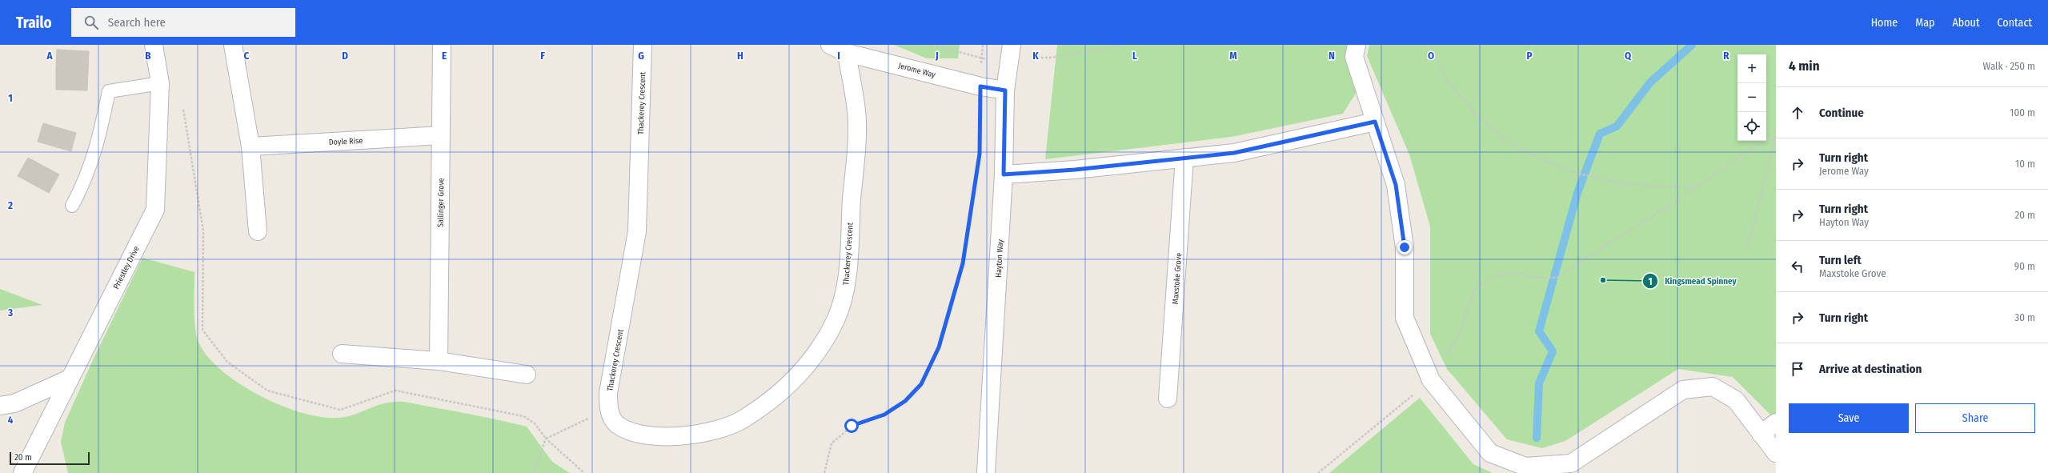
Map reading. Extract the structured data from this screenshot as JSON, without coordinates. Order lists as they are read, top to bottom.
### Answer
{
  "streets": {
    "street": [
      "Jerome Way",
      "Thackerey Crescent",
      "Doyle Rise",
      "Sallinger Grove",
      "Hayton Way",
      "Priestley Drive",
      "Maxstoke Grove"
    ]
  },
  "crossings": [
    ["Jerome Way", "Thackerey Crescent"],
    ["Jerome Way", "Hayton Way"],
    ["Doyle Rise", "Sallinger Grove"]
  ],
  "places": ["Kingsmead Spinney"],
  "scale_bar": "20 m",
  "page": {
    "header": "Trailo",
    "search": "Search here",
    "nav": [
      "Home",
      "Map",
      "About",
      "Contact"
    ],
    "heading": ["4 min", "Walk · 250 m"],
    "map_buttons": ["+", "−"],
    "list": [
      ["Continue", "100 m"],
      ["Turn right", "Jerome Way", "10 m"],
      ["Turn right", "Hayton Way", "20 m"],
      ["Turn left", "Maxstoke Grove", "90 m"],
      ["Turn right", "30 m"],
      "Arrive at destination"
    ],
    "buttons": ["Save", "Share"],
    "scale": "20 m"
  },
  "grid": {
    "columns": [
      "A",
      "B",
      "C",
      "D",
      "E",
      "F",
      "G",
      "H",
      "I",
      "J",
      "K",
      "L",
      "M",
      "N",
      "O",
      "P",
      "Q",
      "R"
    ],
    "rows": [
      "1",
      "2",
      "3",
      "4"
    ]
  }
}
